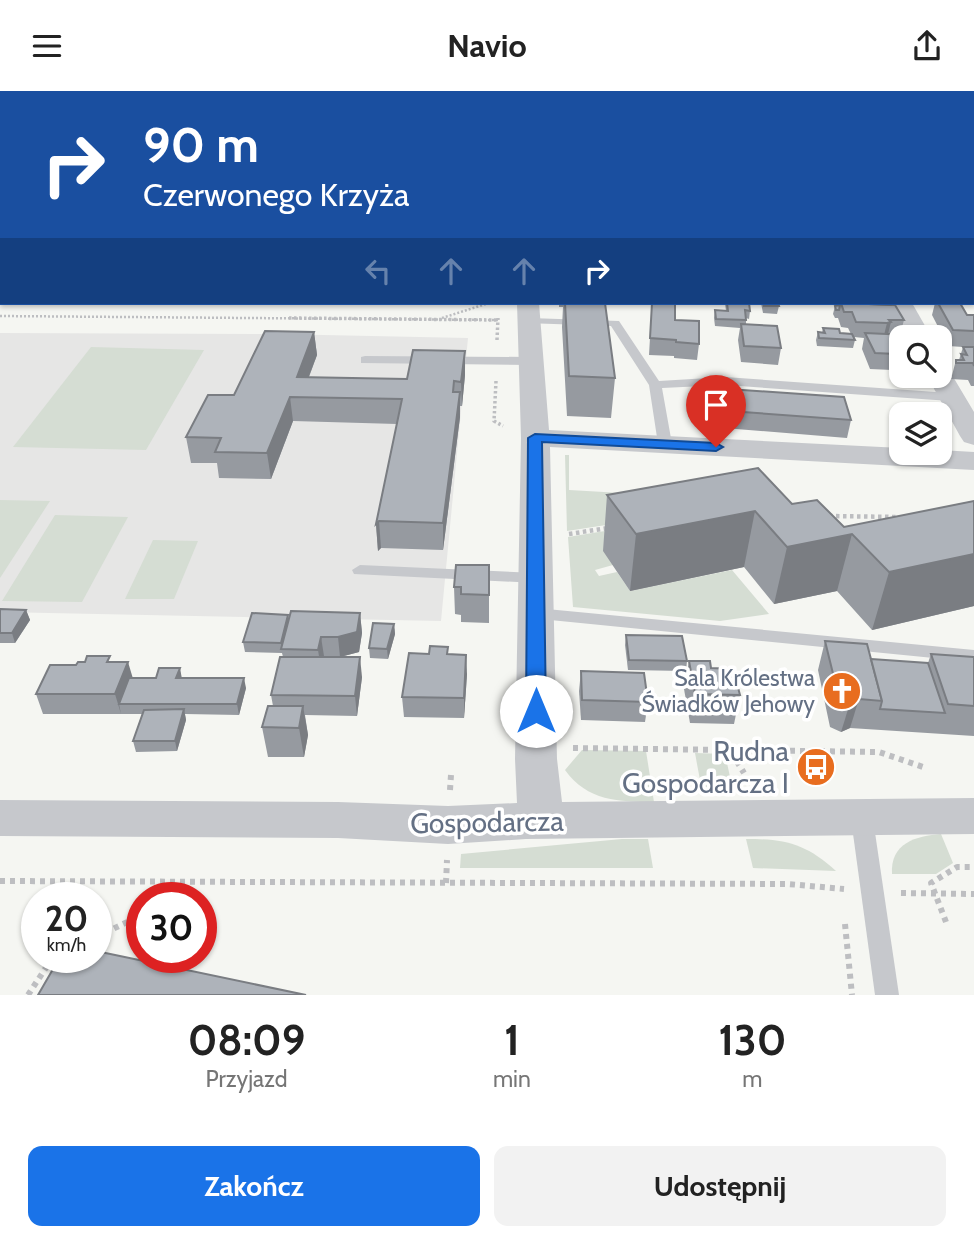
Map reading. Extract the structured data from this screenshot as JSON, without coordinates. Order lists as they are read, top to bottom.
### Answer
{
  "streets": {
    "street": ["Gospodarcza"]
  },
  "places": {
    "church": ["Sala Królestwa Świadków Jehowy"],
    "bus stop": ["Rudna Gospodarcza I"]
  },
  "page": {
    "header": "Navio",
    "turn": ["90 m", "Czerwonego Krzyża"],
    "speed": "20 km/h",
    "limit": "30",
    "eta": [
      "08:09",
      "Przyjazd",
      "1",
      "min",
      "130",
      "m"
    ],
    "buttons": ["Zakończ", "Udostępnij"]
  }
}
